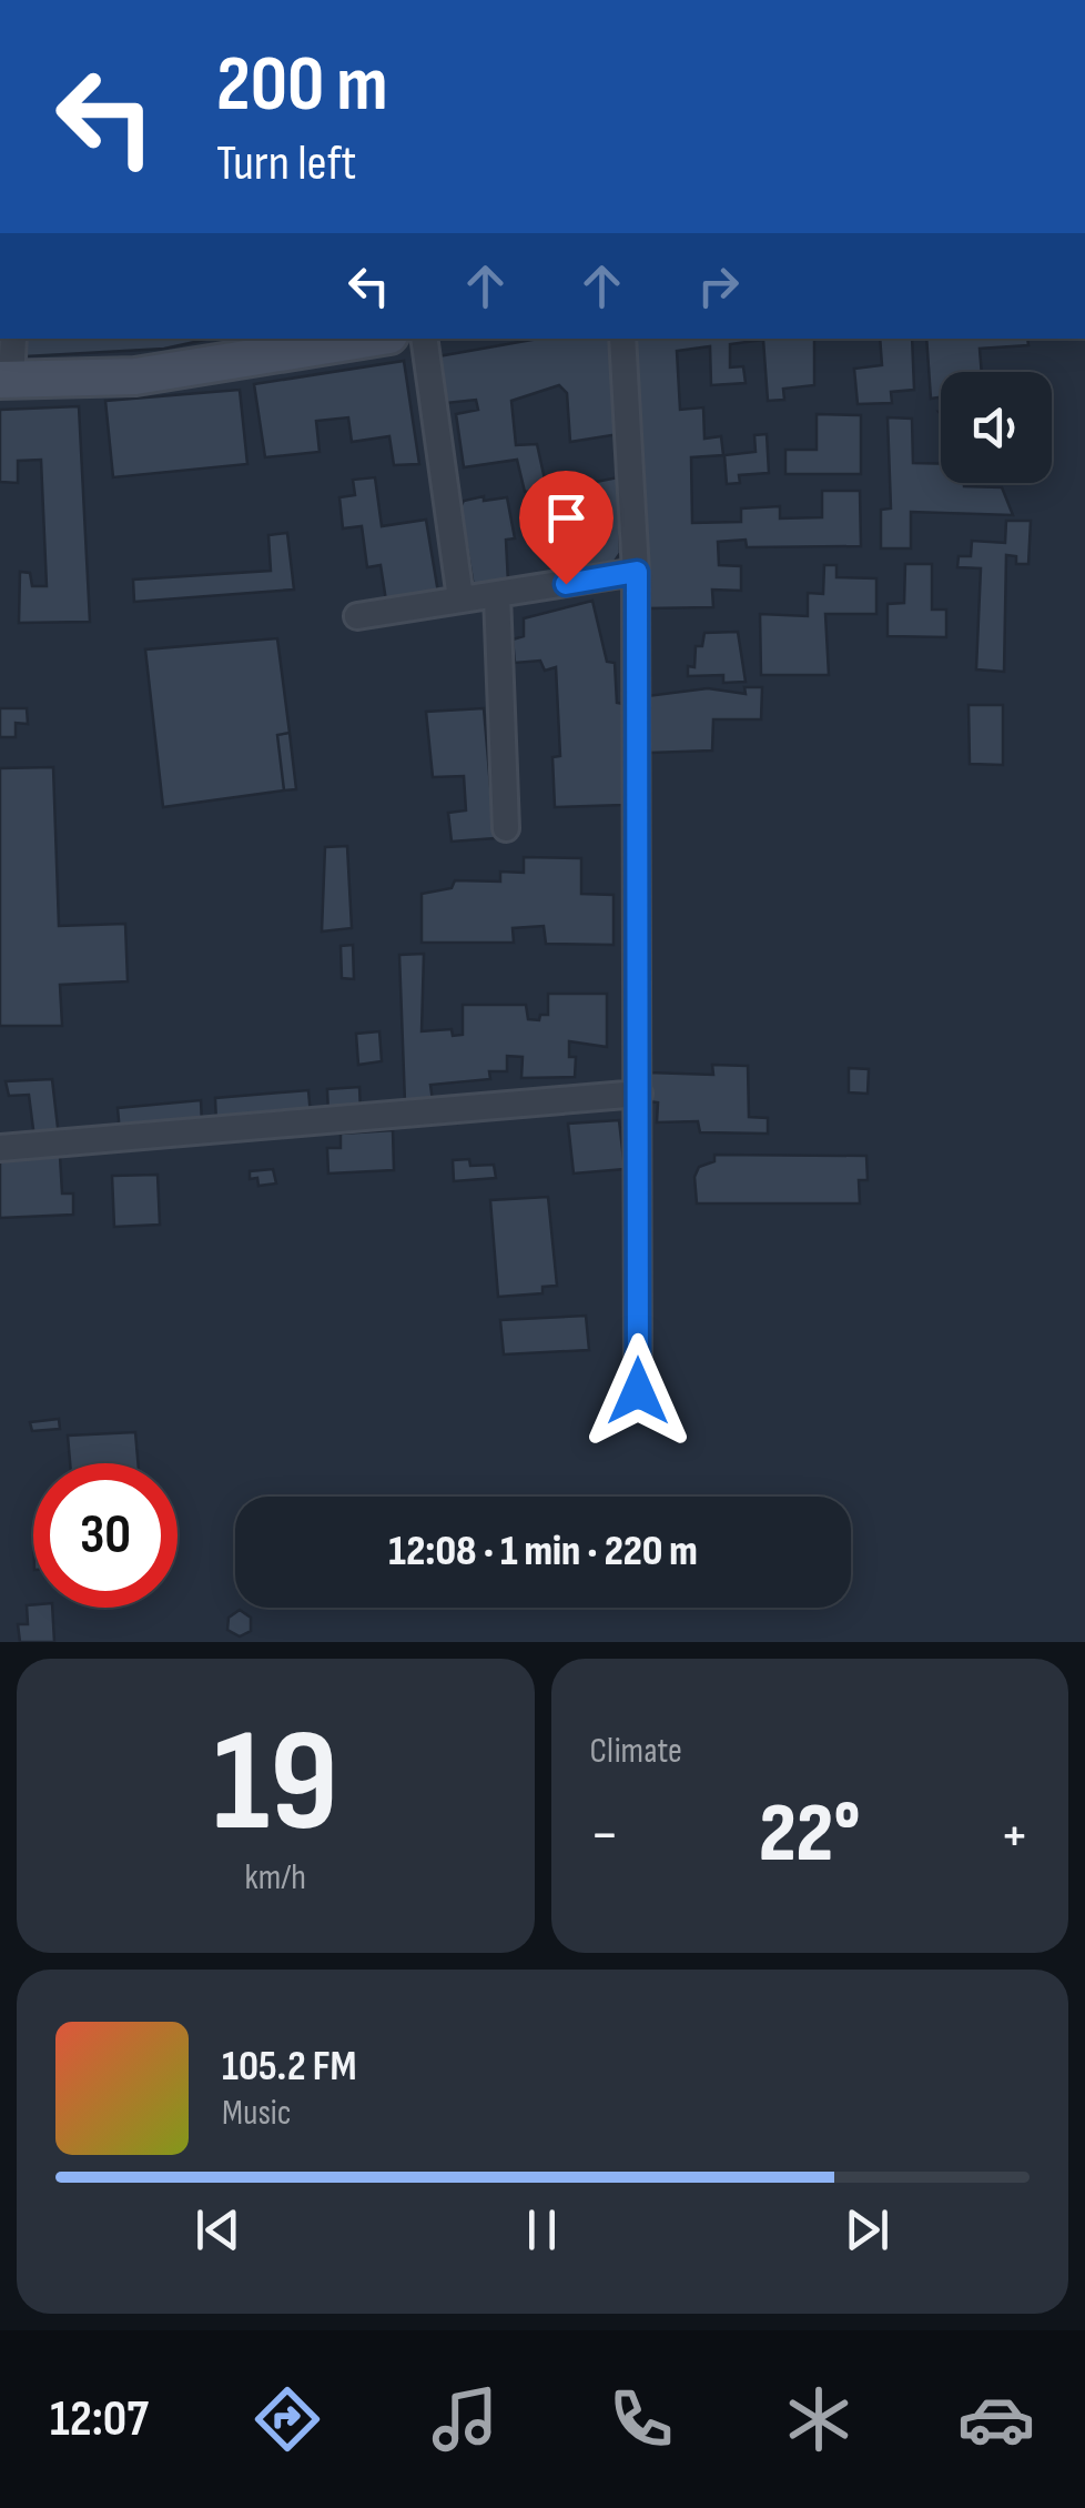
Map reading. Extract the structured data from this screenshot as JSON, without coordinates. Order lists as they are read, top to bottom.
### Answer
{
  "page": {
    "turn": ["200 m", "Turn left"],
    "limit": "30",
    "trip": "12:08 · 1 min · 220 m",
    "tile": [
      ["19", "km/h"],
      "Climate"
    ],
    "heat": ["−", "22°", "+"],
    "song": ["105.2 FM", "Music"],
    "tabs": "12:07"
  }
}
